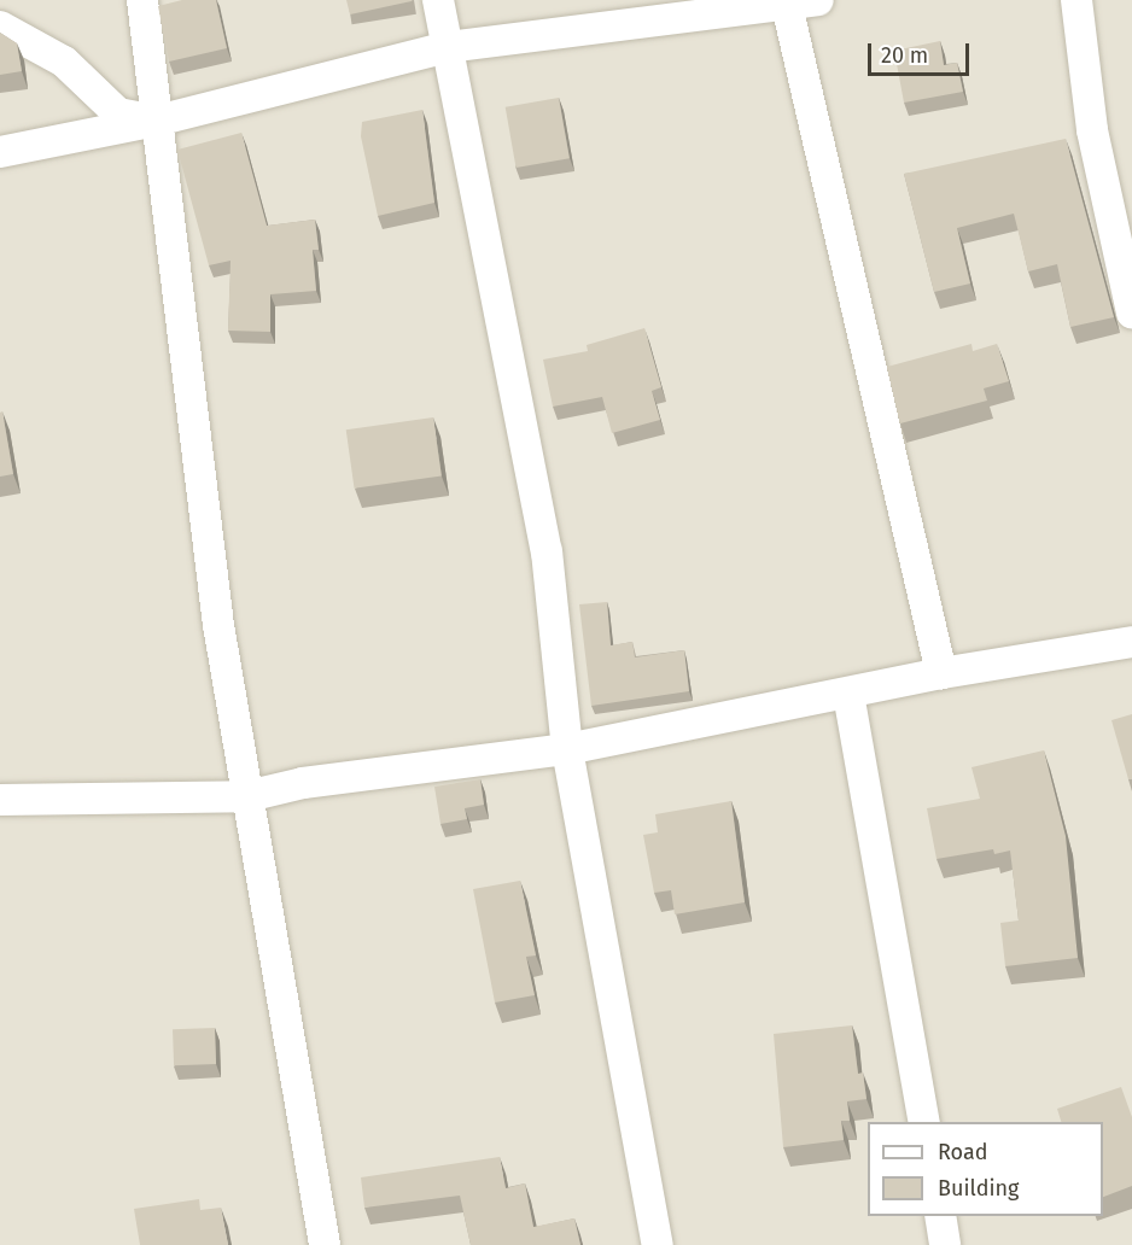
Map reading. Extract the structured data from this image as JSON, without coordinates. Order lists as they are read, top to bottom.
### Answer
{
  "legend": ["Road", "Building"],
  "scale_bar": "20 m"
}
